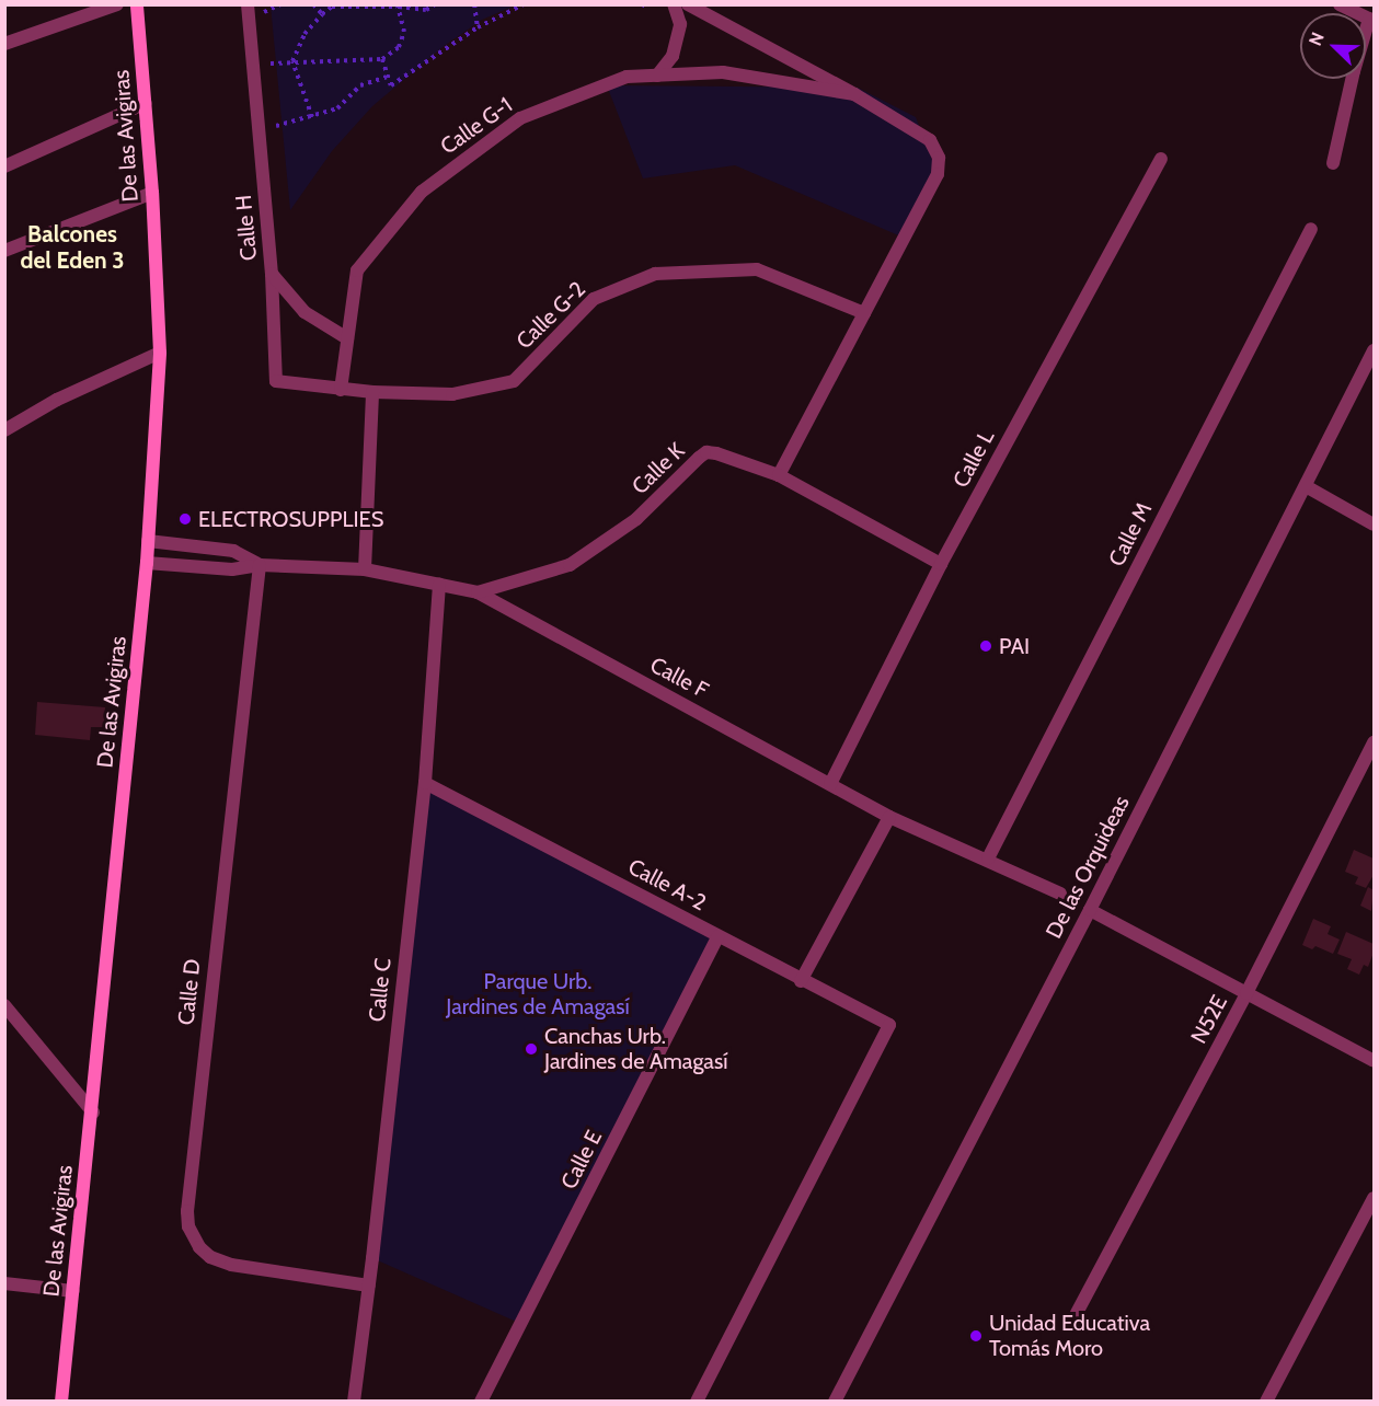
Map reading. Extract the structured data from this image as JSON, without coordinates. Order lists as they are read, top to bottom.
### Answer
{
  "streets": {
    "street": [
      "Calle G-1",
      "De las Avigiras",
      "Calle H",
      "Calle G-2",
      "Calle L",
      "Calle K",
      "Calle M",
      "Calle F",
      "De las Orquideas",
      "Calle A-2",
      "Calle C",
      "Calle D",
      "N52E",
      "Calle E"
    ]
  },
  "crossings": [
    ["Calle G-1", "Calle H"],
    ["Calle G-1", "Calle G-2"],
    ["De las Avigiras", "Calle F"],
    ["Calle H", "Calle G-2"],
    ["Calle L", "Calle K"],
    ["Calle L", "Calle F"],
    ["Calle K", "Calle F"],
    ["Calle M", "Calle F"],
    ["Calle F", "Calle C"],
    ["Calle F", "Calle D"],
    ["Calle A-2", "Calle C"],
    ["Calle A-2", "Calle E"],
    ["Calle C", "Calle D"]
  ],
  "districts": ["Balcones del Eden 3"],
  "parks": ["Parque Urb. Jardines de Amagasí"],
  "places": [
    "ELECTROSUPPLIES",
    "PAI",
    "Canchas Urb. Jardines de Amagasí",
    "Unidad Educativa Tomás Moro"
  ],
  "north": "top left"
}
